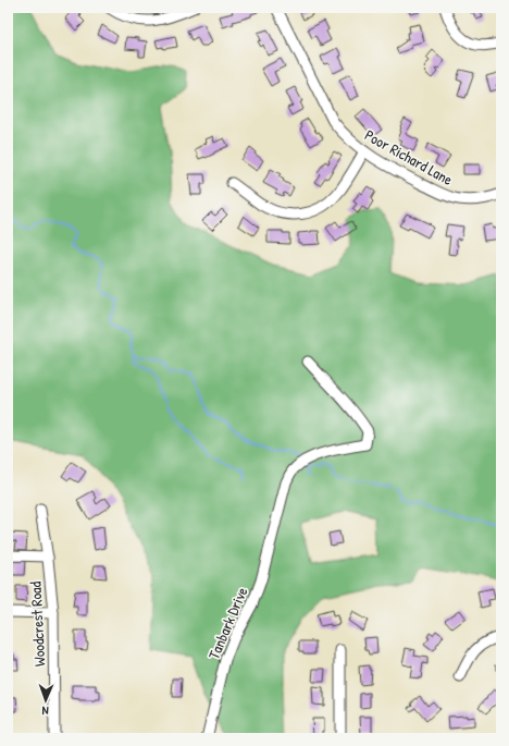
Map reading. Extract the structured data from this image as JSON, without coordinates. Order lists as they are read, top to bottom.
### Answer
{
  "streets": {
    "street": ["Poor Richard Lane", "Tanbark Drive", "Woodcrest Road"]
  },
  "north": "bottom"
}
